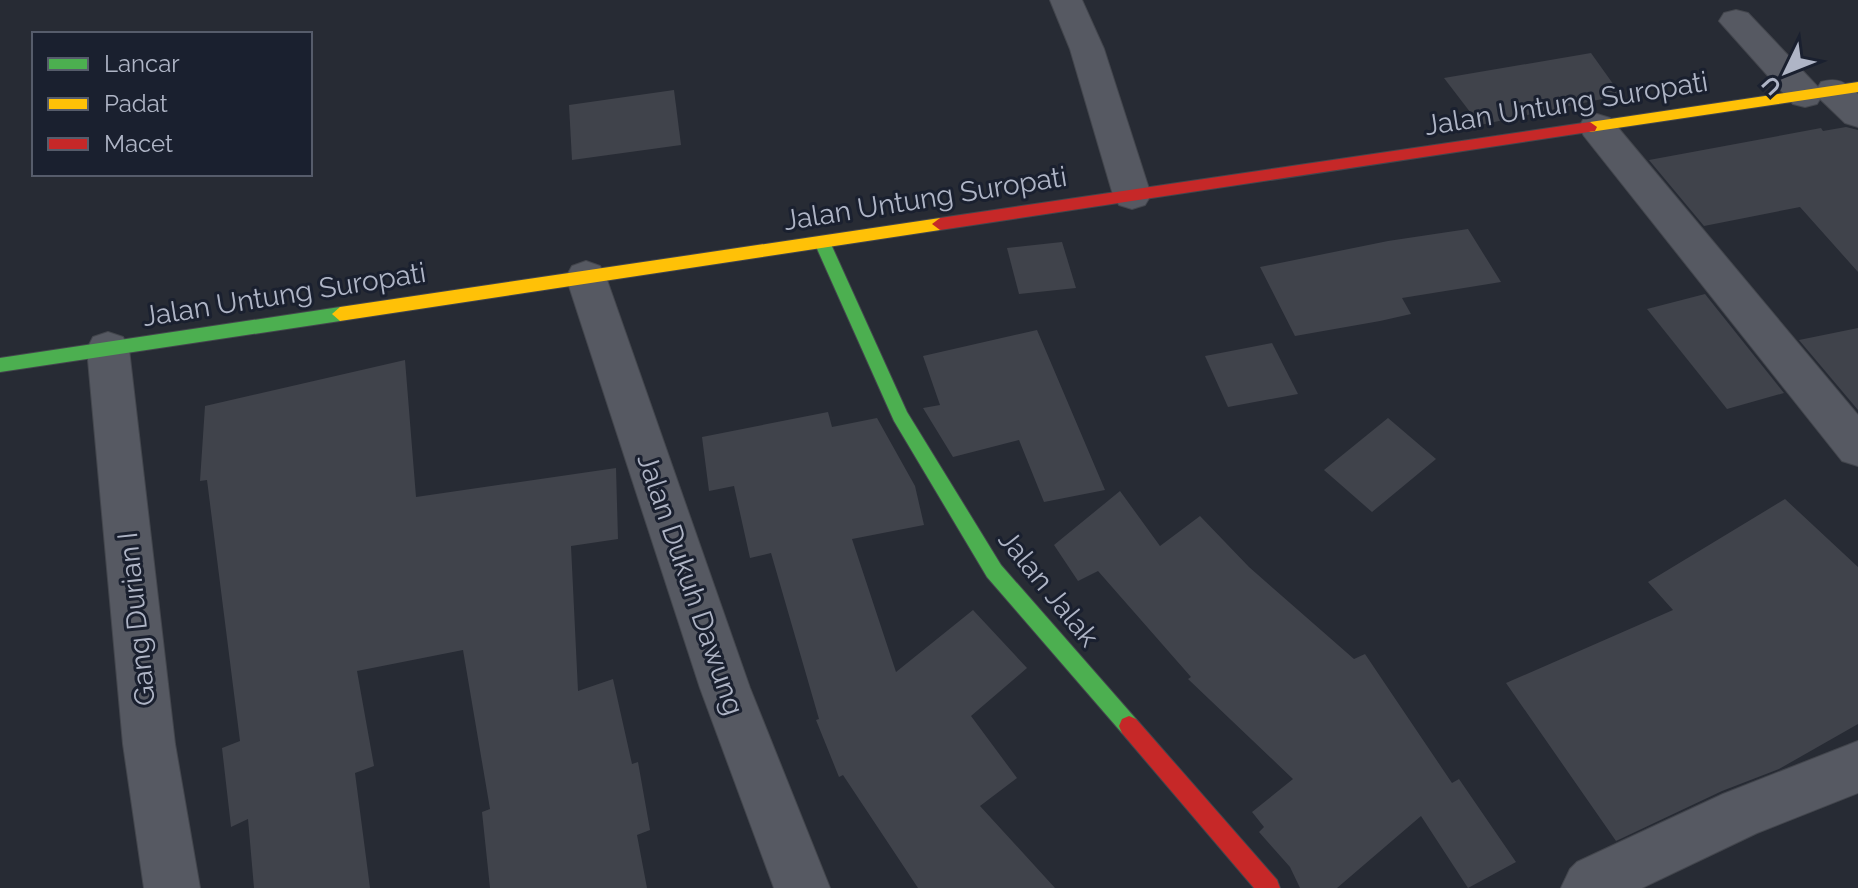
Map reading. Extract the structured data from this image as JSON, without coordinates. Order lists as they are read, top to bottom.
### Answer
{
  "streets": {
    "main road": ["Jalan Untung Suropati", "Jalan Jalak"],
    "street": ["Jalan Dukuh Dawung", "Gang Durian I"]
  },
  "crossings": [
    ["Jalan Untung Suropati", "Jalan Dukuh Dawung"],
    ["Jalan Untung Suropati", "Jalan Jalak"],
    ["Jalan Untung Suropati", "Gang Durian I"]
  ],
  "legend": ["Lancar", "Padat", "Macet"],
  "north": "bottom left"
}
